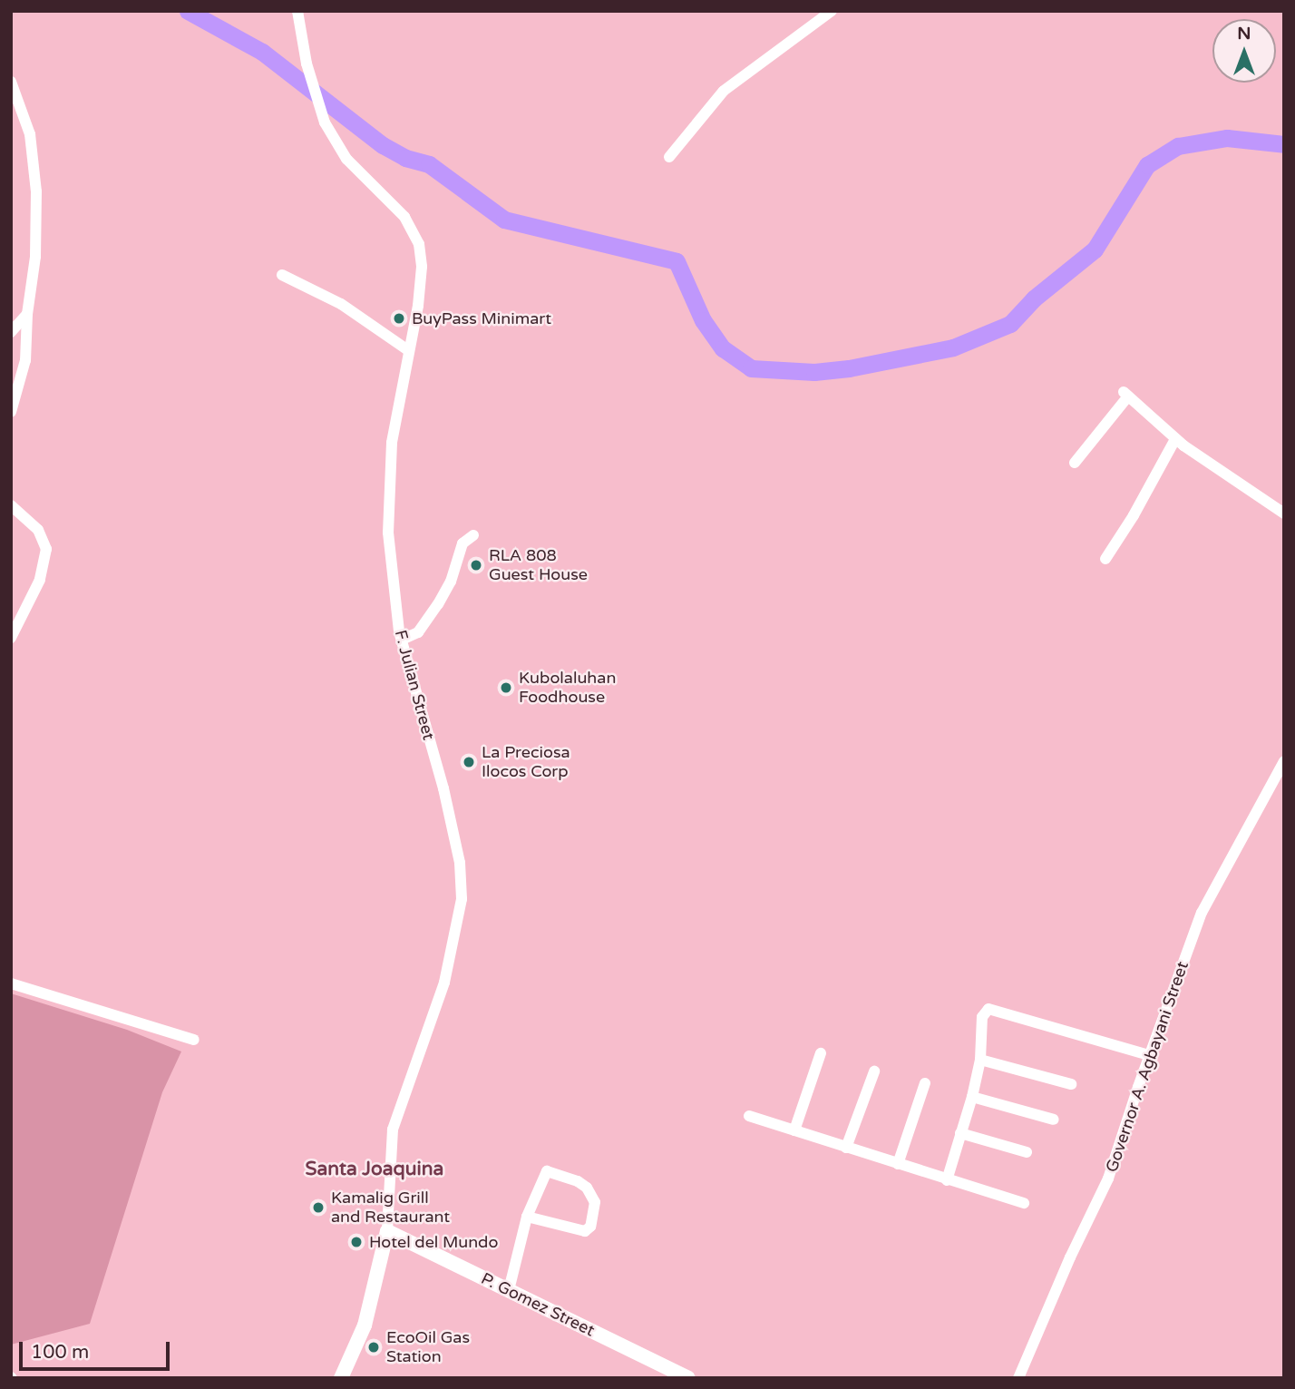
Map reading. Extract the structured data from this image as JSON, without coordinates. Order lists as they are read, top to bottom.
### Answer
{
  "streets": {
    "main road": ["F. Julian Street", "P. Gomez Street"],
    "street": ["Governor A. Agbayani Street"]
  },
  "crossings": [
    ["F. Julian Street", "P. Gomez Street"]
  ],
  "districts": ["Santa Joaquina"],
  "places": [
    "BuyPass Minimart",
    "RLA 808 Guest House",
    "Kubolaluhan Foodhouse",
    "La Preciosa Ilocos Corp",
    "Kamalig Grill and Restaurant",
    "Hotel del Mundo",
    "EcoOil Gas Station"
  ],
  "scale_bar": "100 m",
  "north": "top"
}
